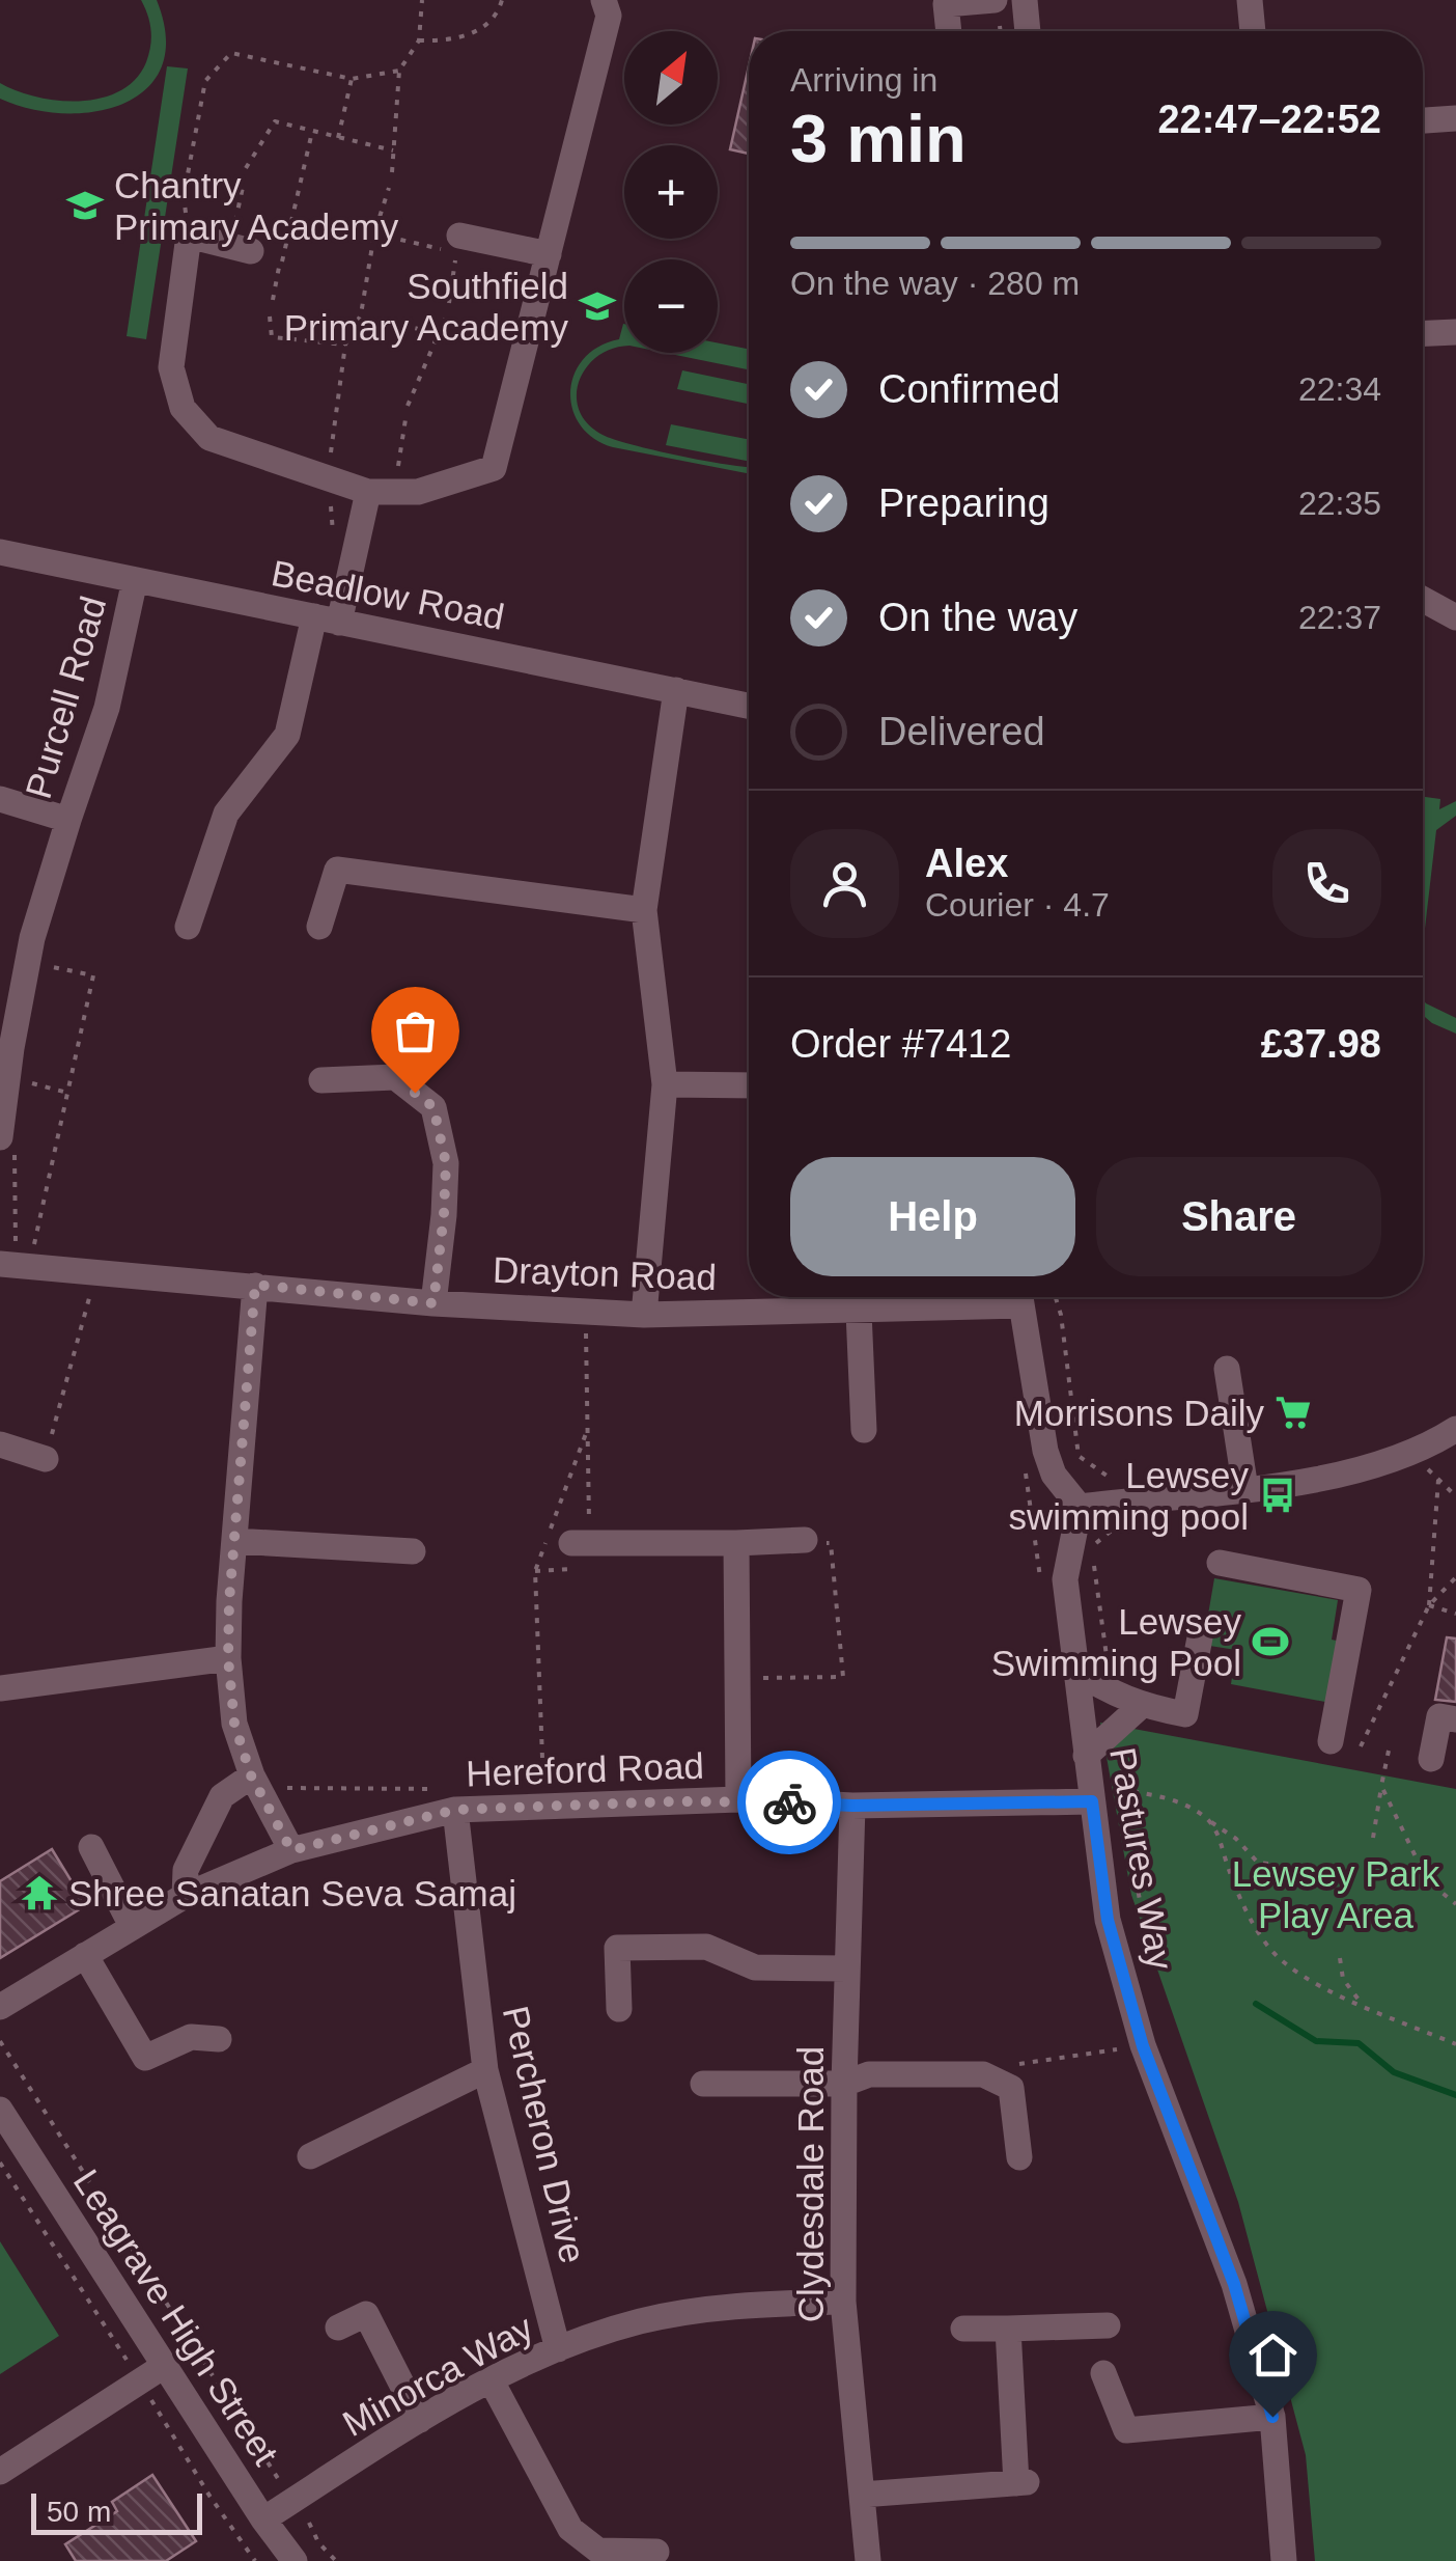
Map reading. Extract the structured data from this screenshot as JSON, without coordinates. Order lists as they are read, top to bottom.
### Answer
{
  "streets": {
    "street": [
      "Beadlow Road",
      "Purcell Road",
      "Drayton Road",
      "Hereford Road",
      "Pastures Way",
      "Percheron Drive",
      "Clydesdale Road",
      "Leagrave High Street",
      "Minorca Way"
    ]
  },
  "crossings": [
    ["Beadlow Road", "Purcell Road"],
    ["Hereford Road", "Pastures Way"],
    ["Hereford Road", "Percheron Drive"],
    ["Hereford Road", "Clydesdale Road"],
    ["Percheron Drive", "Minorca Way"],
    ["Clydesdale Road", "Minorca Way"],
    ["Leagrave High Street", "Minorca Way"]
  ],
  "parks": ["Lewsey Park Play Area"],
  "places": {
    "school or university": ["Chantry Primary Academy", "Southfield Primary Academy"],
    "supermarket": ["Morrisons Daily"],
    "bus stop": ["Lewsey swimming pool"],
    "sports": ["Lewsey Swimming Pool"],
    "temple": ["Shree Sanatan Seva Samaj"]
  },
  "scale_bar": "50 m",
  "north": "top right",
  "page": {
    "map_buttons": ["+", "−"],
    "heading": ["3 min", "Arriving in", "22:47–22:52"],
    "panel": [
      "Alex",
      "Courier · 4.7",
      "Order #7412",
      "£37.98"
    ],
    "bar": "On the way · 280 m",
    "list": [
      ["Confirmed", "22:34"],
      ["Preparing", "22:35"],
      ["On the way", "22:37"],
      "Delivered"
    ],
    "buttons": ["Help", "Share"],
    "scale": "50 m"
  }
}
